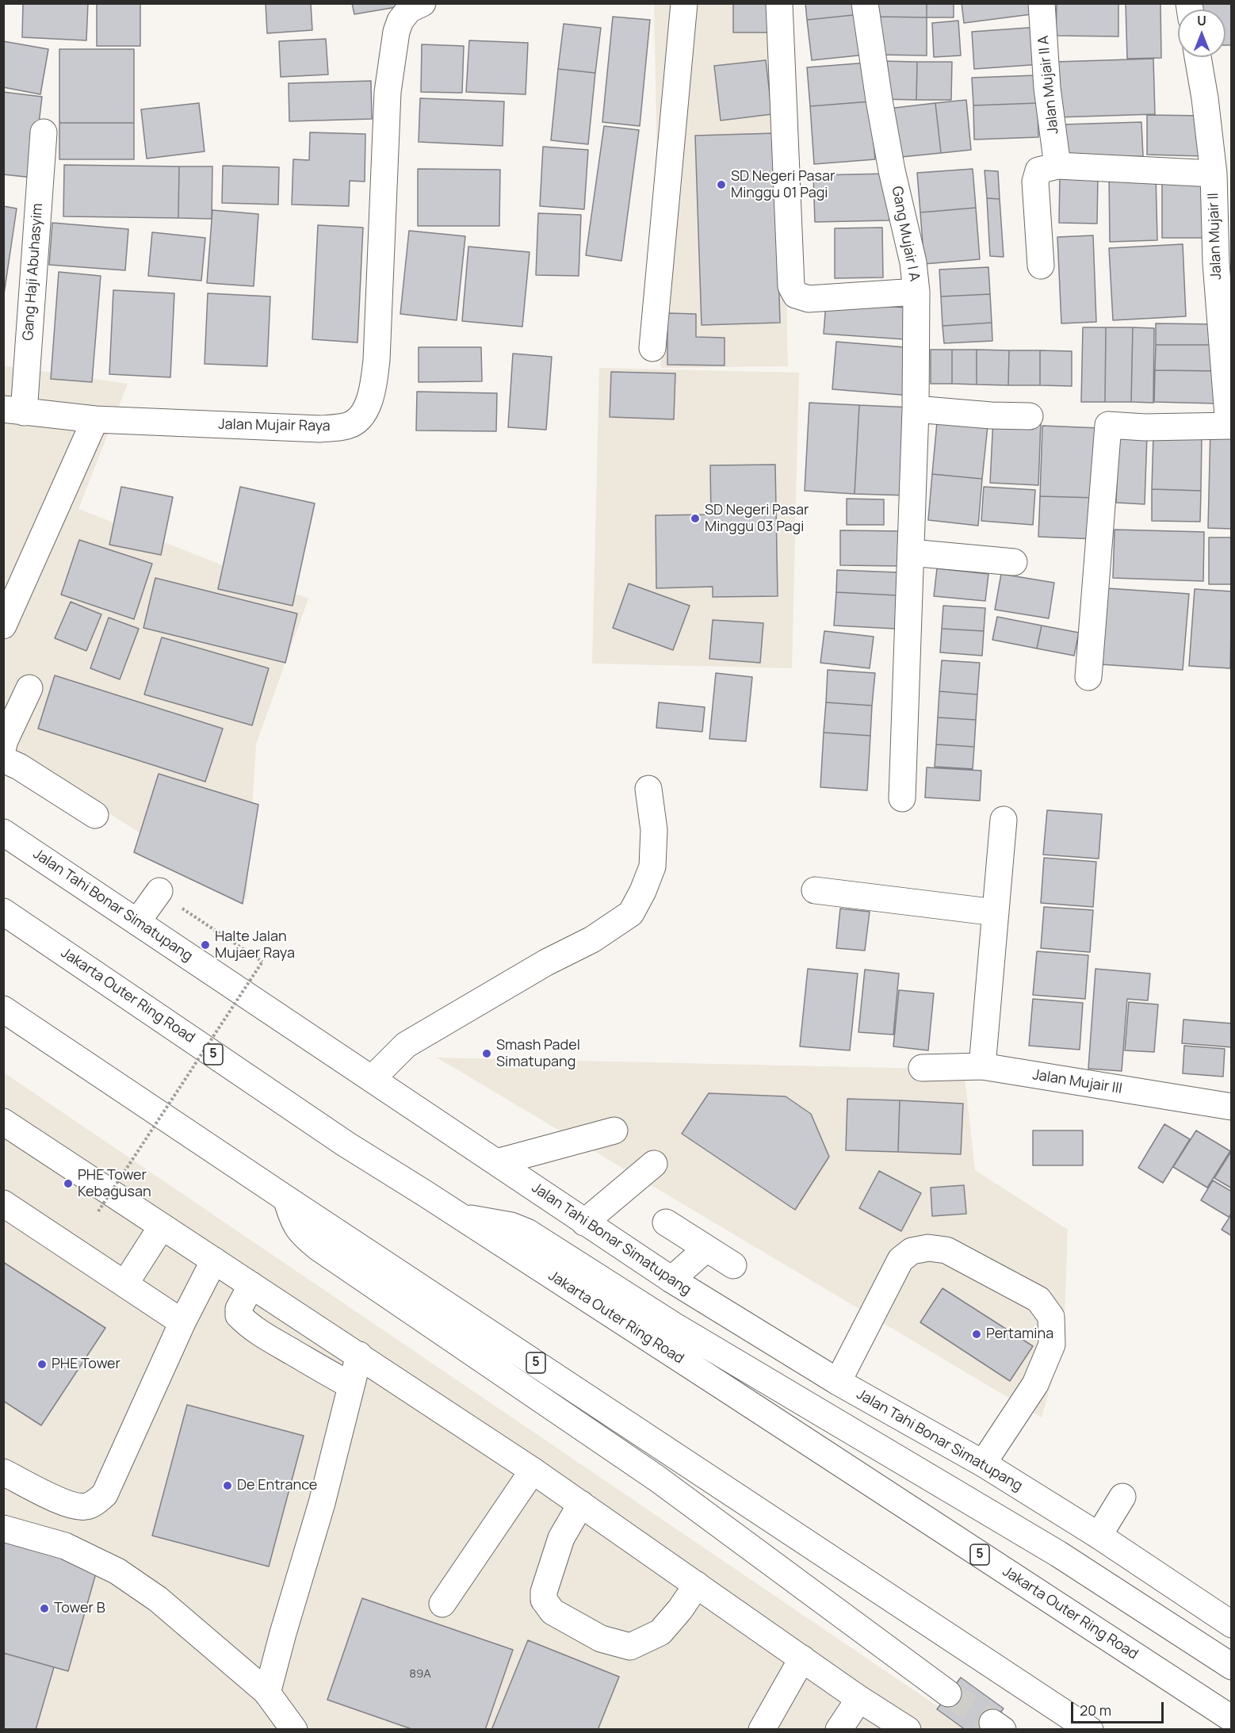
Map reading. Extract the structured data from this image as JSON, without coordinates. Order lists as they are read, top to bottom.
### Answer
{
  "streets": {
    "main road": [
      "Jalan Mujair II A",
      "Gang Mujair I A",
      "Jalan Mujair II",
      "Gang Haji Abuhasyim",
      "Jalan Mujair Raya",
      "Jalan Tahi Bonar Simatupang",
      "Jakarta Outer Ring Road",
      "5",
      "Jalan Mujair III"
    ]
  },
  "crossings": [
    ["Gang Haji Abuhasyim", "Jalan Mujair Raya"]
  ],
  "places": [
    "SD Negeri Pasar Minggu 01 Pagi",
    "SD Negeri Pasar Minggu 03 Pagi",
    "Halte Jalan Mujaer Raya",
    "Smash Padel Simatupang",
    "PHE Tower Kebagusan",
    "Pertamina",
    "PHE Tower",
    "De Entrance",
    "Tower B"
  ],
  "house_numbers": ["89A"],
  "scale_bar": "20 m",
  "north": "top"
}
